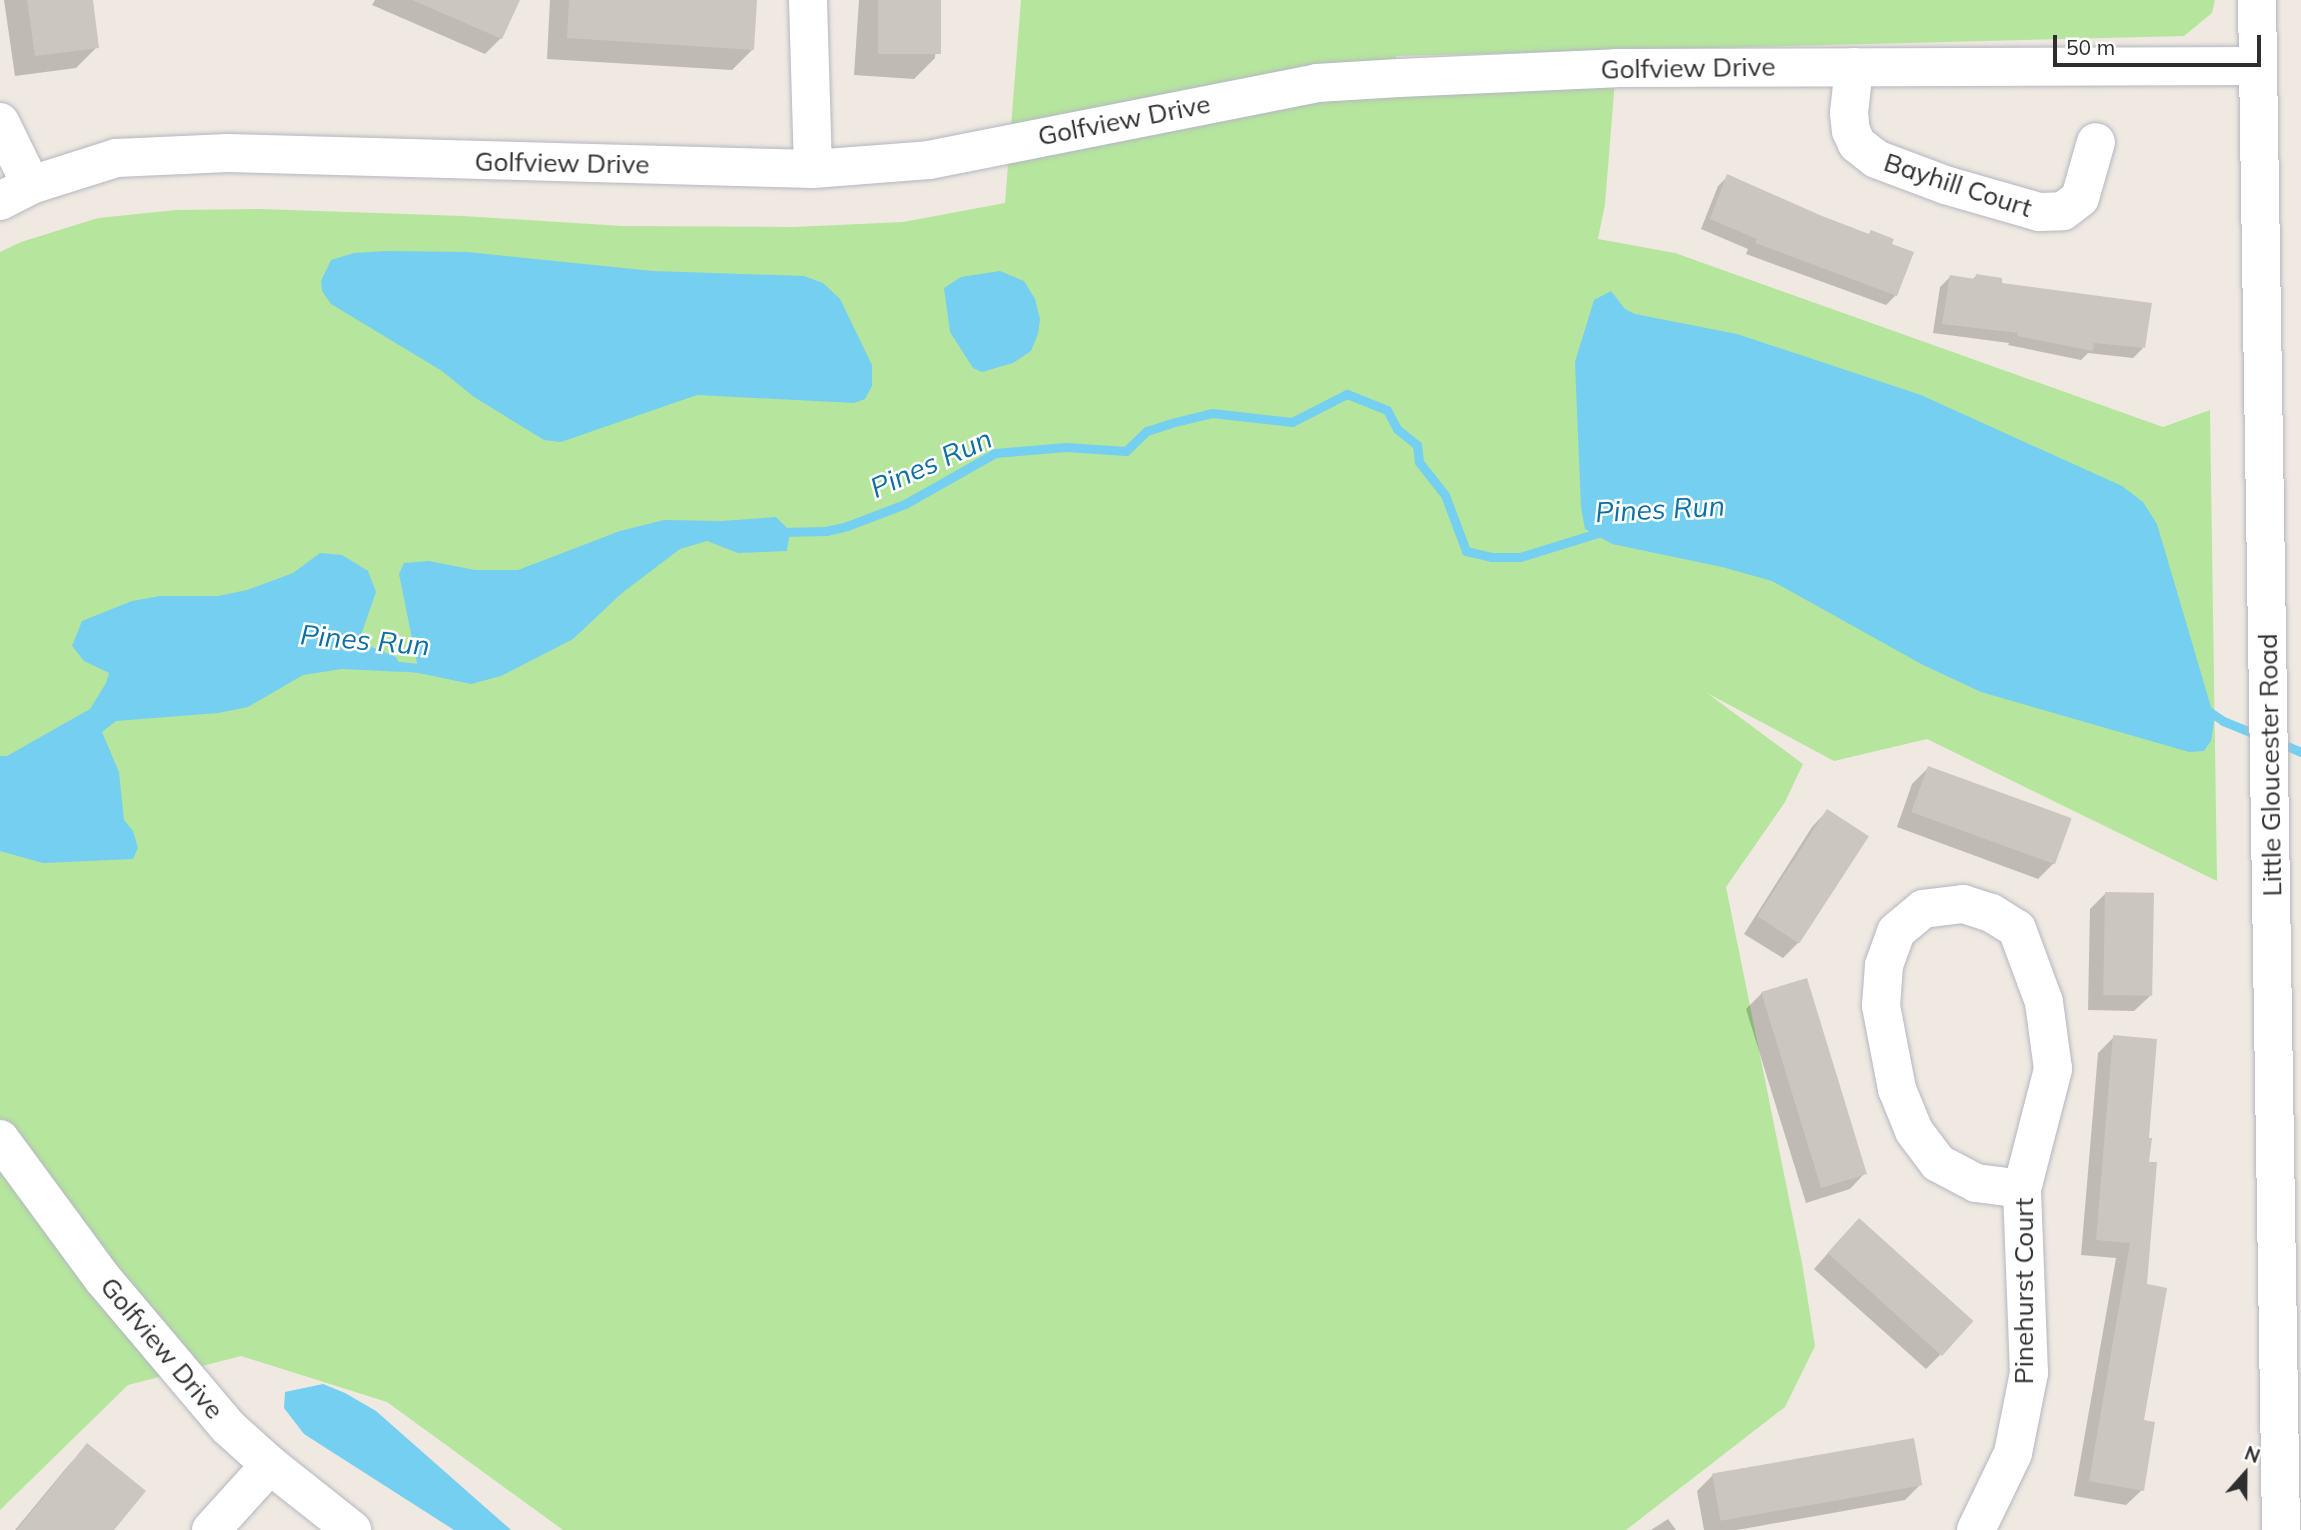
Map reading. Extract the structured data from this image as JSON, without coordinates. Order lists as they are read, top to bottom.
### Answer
{
  "streets": {
    "street": [
      "Golfview Drive",
      "Bayhill Court",
      "Little Gloucester Road",
      "Pinehurst Court"
    ]
  },
  "crossings": [
    ["Golfview Drive", "Bayhill Court"],
    ["Golfview Drive", "Little Gloucester Road"]
  ],
  "water": ["Pines Run"],
  "scale_bar": "50 m",
  "north": "top"
}
